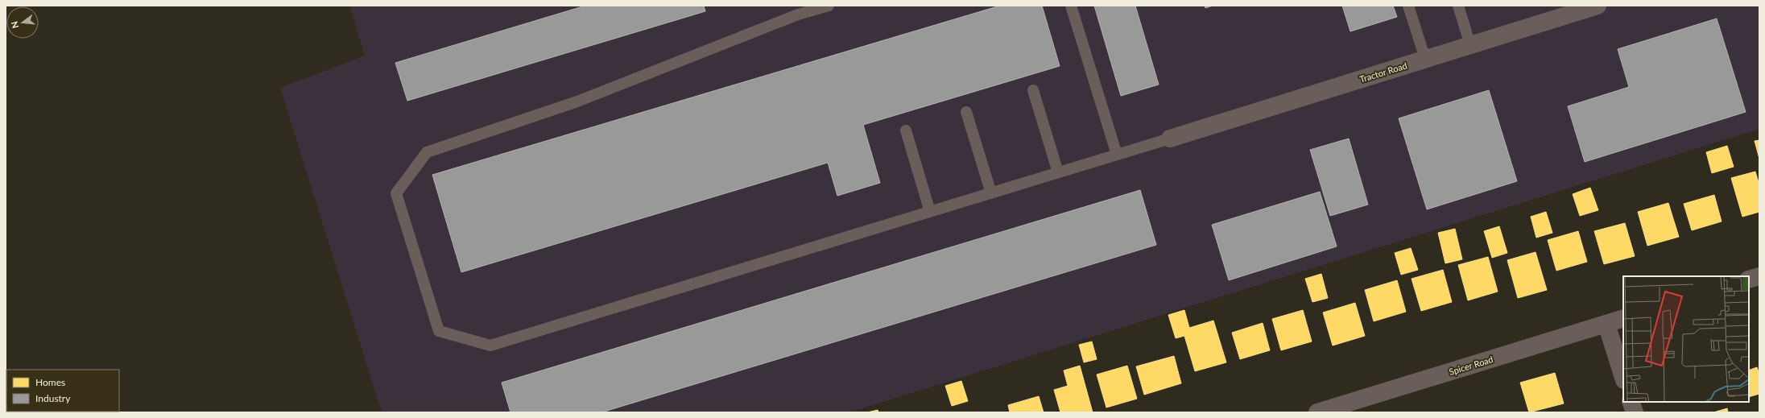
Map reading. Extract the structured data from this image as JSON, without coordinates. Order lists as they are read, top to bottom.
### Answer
{
  "streets": {
    "street": ["Tractor Road", "Spicer Road"]
  },
  "legend": ["Homes", "Industry"],
  "north": "left"
}
